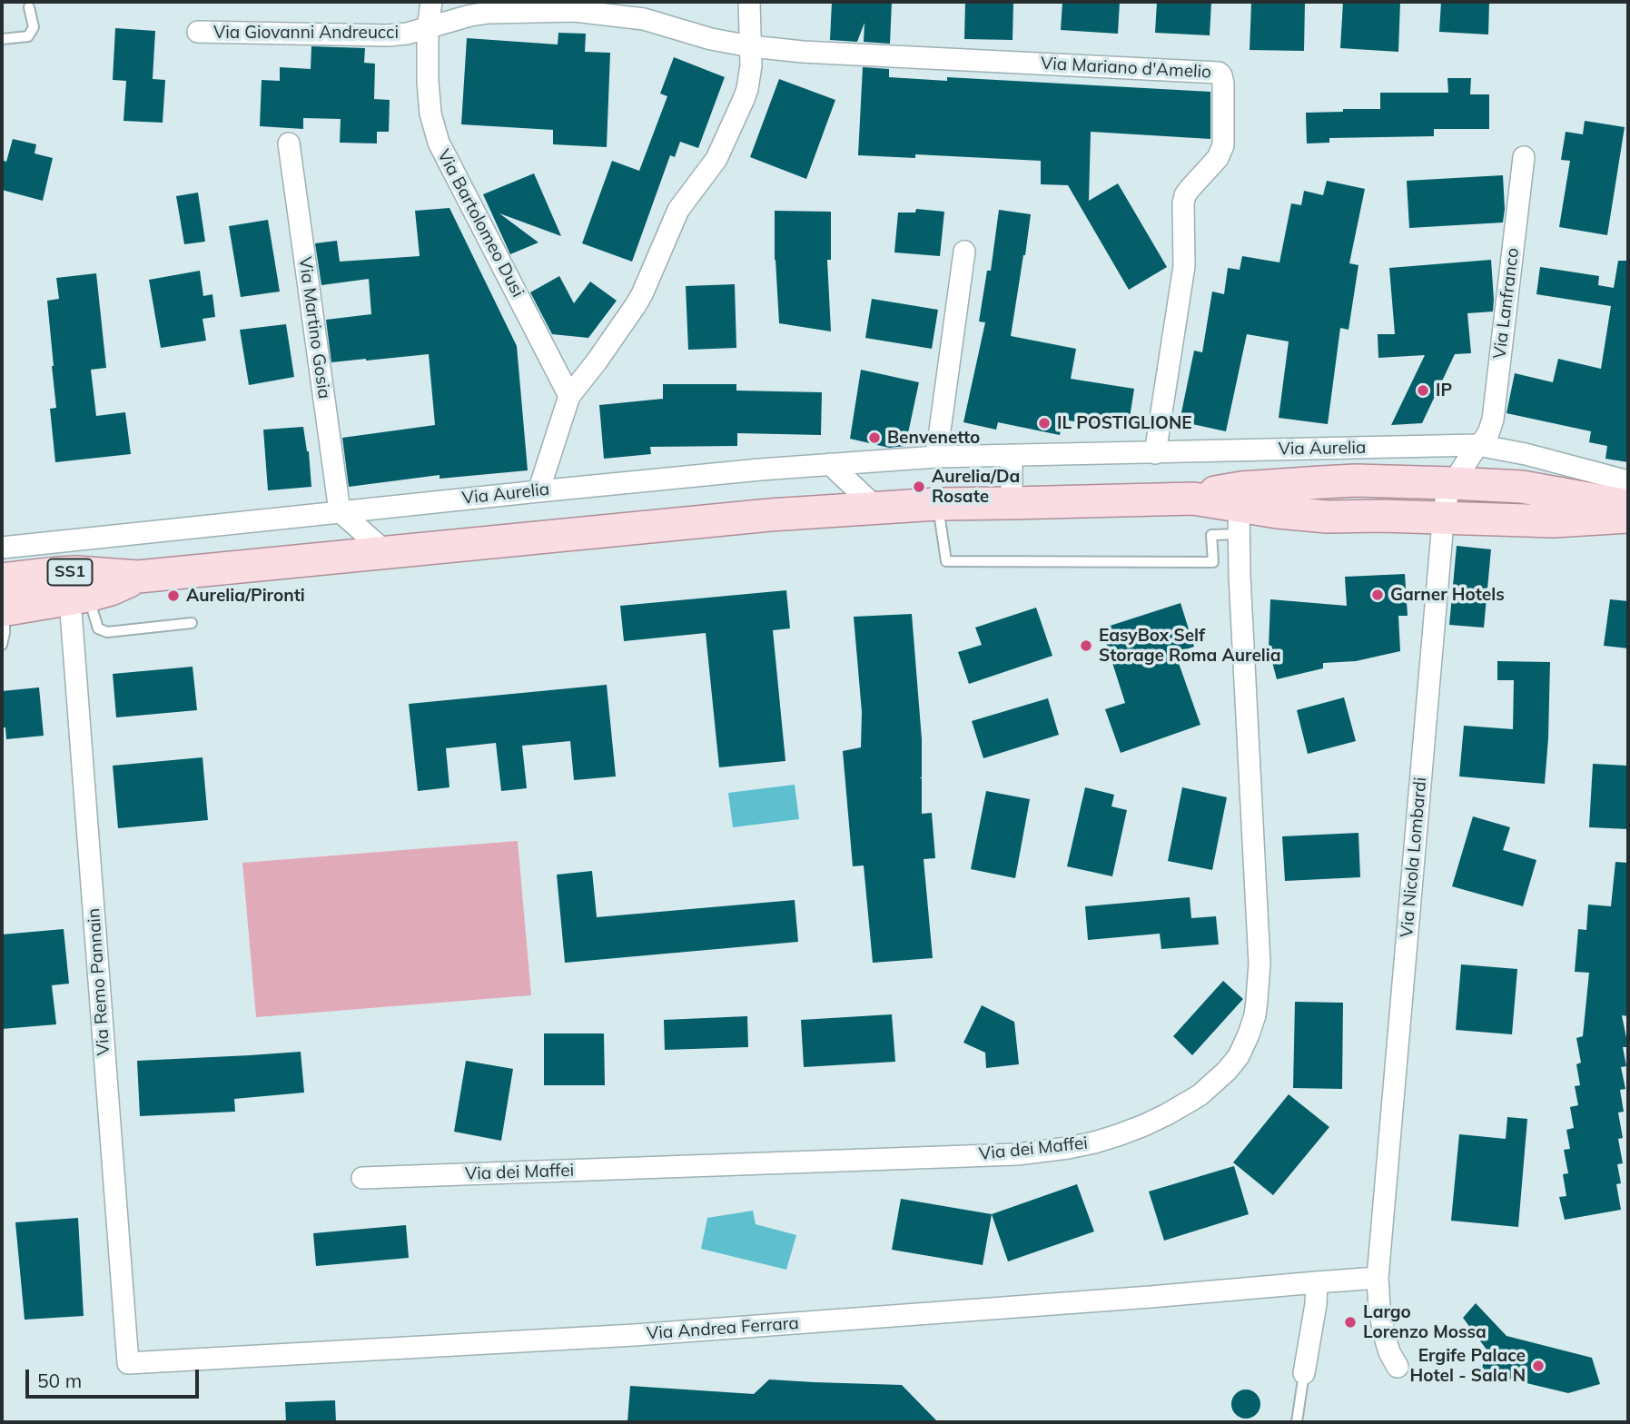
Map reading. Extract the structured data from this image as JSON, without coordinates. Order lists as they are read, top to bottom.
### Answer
{
  "streets": {
    "main road": ["Via Aurelia", "SS1"],
    "street": [
      "Via Giovanni Andreucci",
      "Via Mariano d'Amelio",
      "Via Bartolomeo Dusi",
      "Via Lanfranco",
      "Via Martino Gosia",
      "Via Nicola Lombardi",
      "Via Remo Pannain",
      "Via dei Maffei",
      "Via Andrea Ferrara"
    ]
  },
  "crossings": [
    ["Via Giovanni Andreucci", "Via Mariano d'Amelio"],
    ["Via Giovanni Andreucci", "Via Bartolomeo Dusi"],
    ["Via Mariano d'Amelio", "Via Aurelia"],
    ["Via Lanfranco", "Via Aurelia"],
    ["Via Lanfranco", "Via Nicola Lombardi"],
    ["Via Martino Gosia", "Via Aurelia"],
    ["Via Aurelia", "Via Nicola Lombardi"],
    ["Via Aurelia", "Via Remo Pannain"],
    ["Via Aurelia", "Via dei Maffei"],
    ["Via Remo Pannain", "Via Andrea Ferrara"]
  ],
  "places": [
    "IP",
    "IL POSTIGLIONE",
    "Benvenetto",
    "Aurelia/Da Rosate",
    "Garner Hotels",
    "Aurelia/Pironti",
    "EasyBox Self Storage Roma Aurelia",
    "Largo Lorenzo Mossa",
    "Ergife Palace Hotel - Sala N"
  ],
  "scale_bar": "50 m"
}
